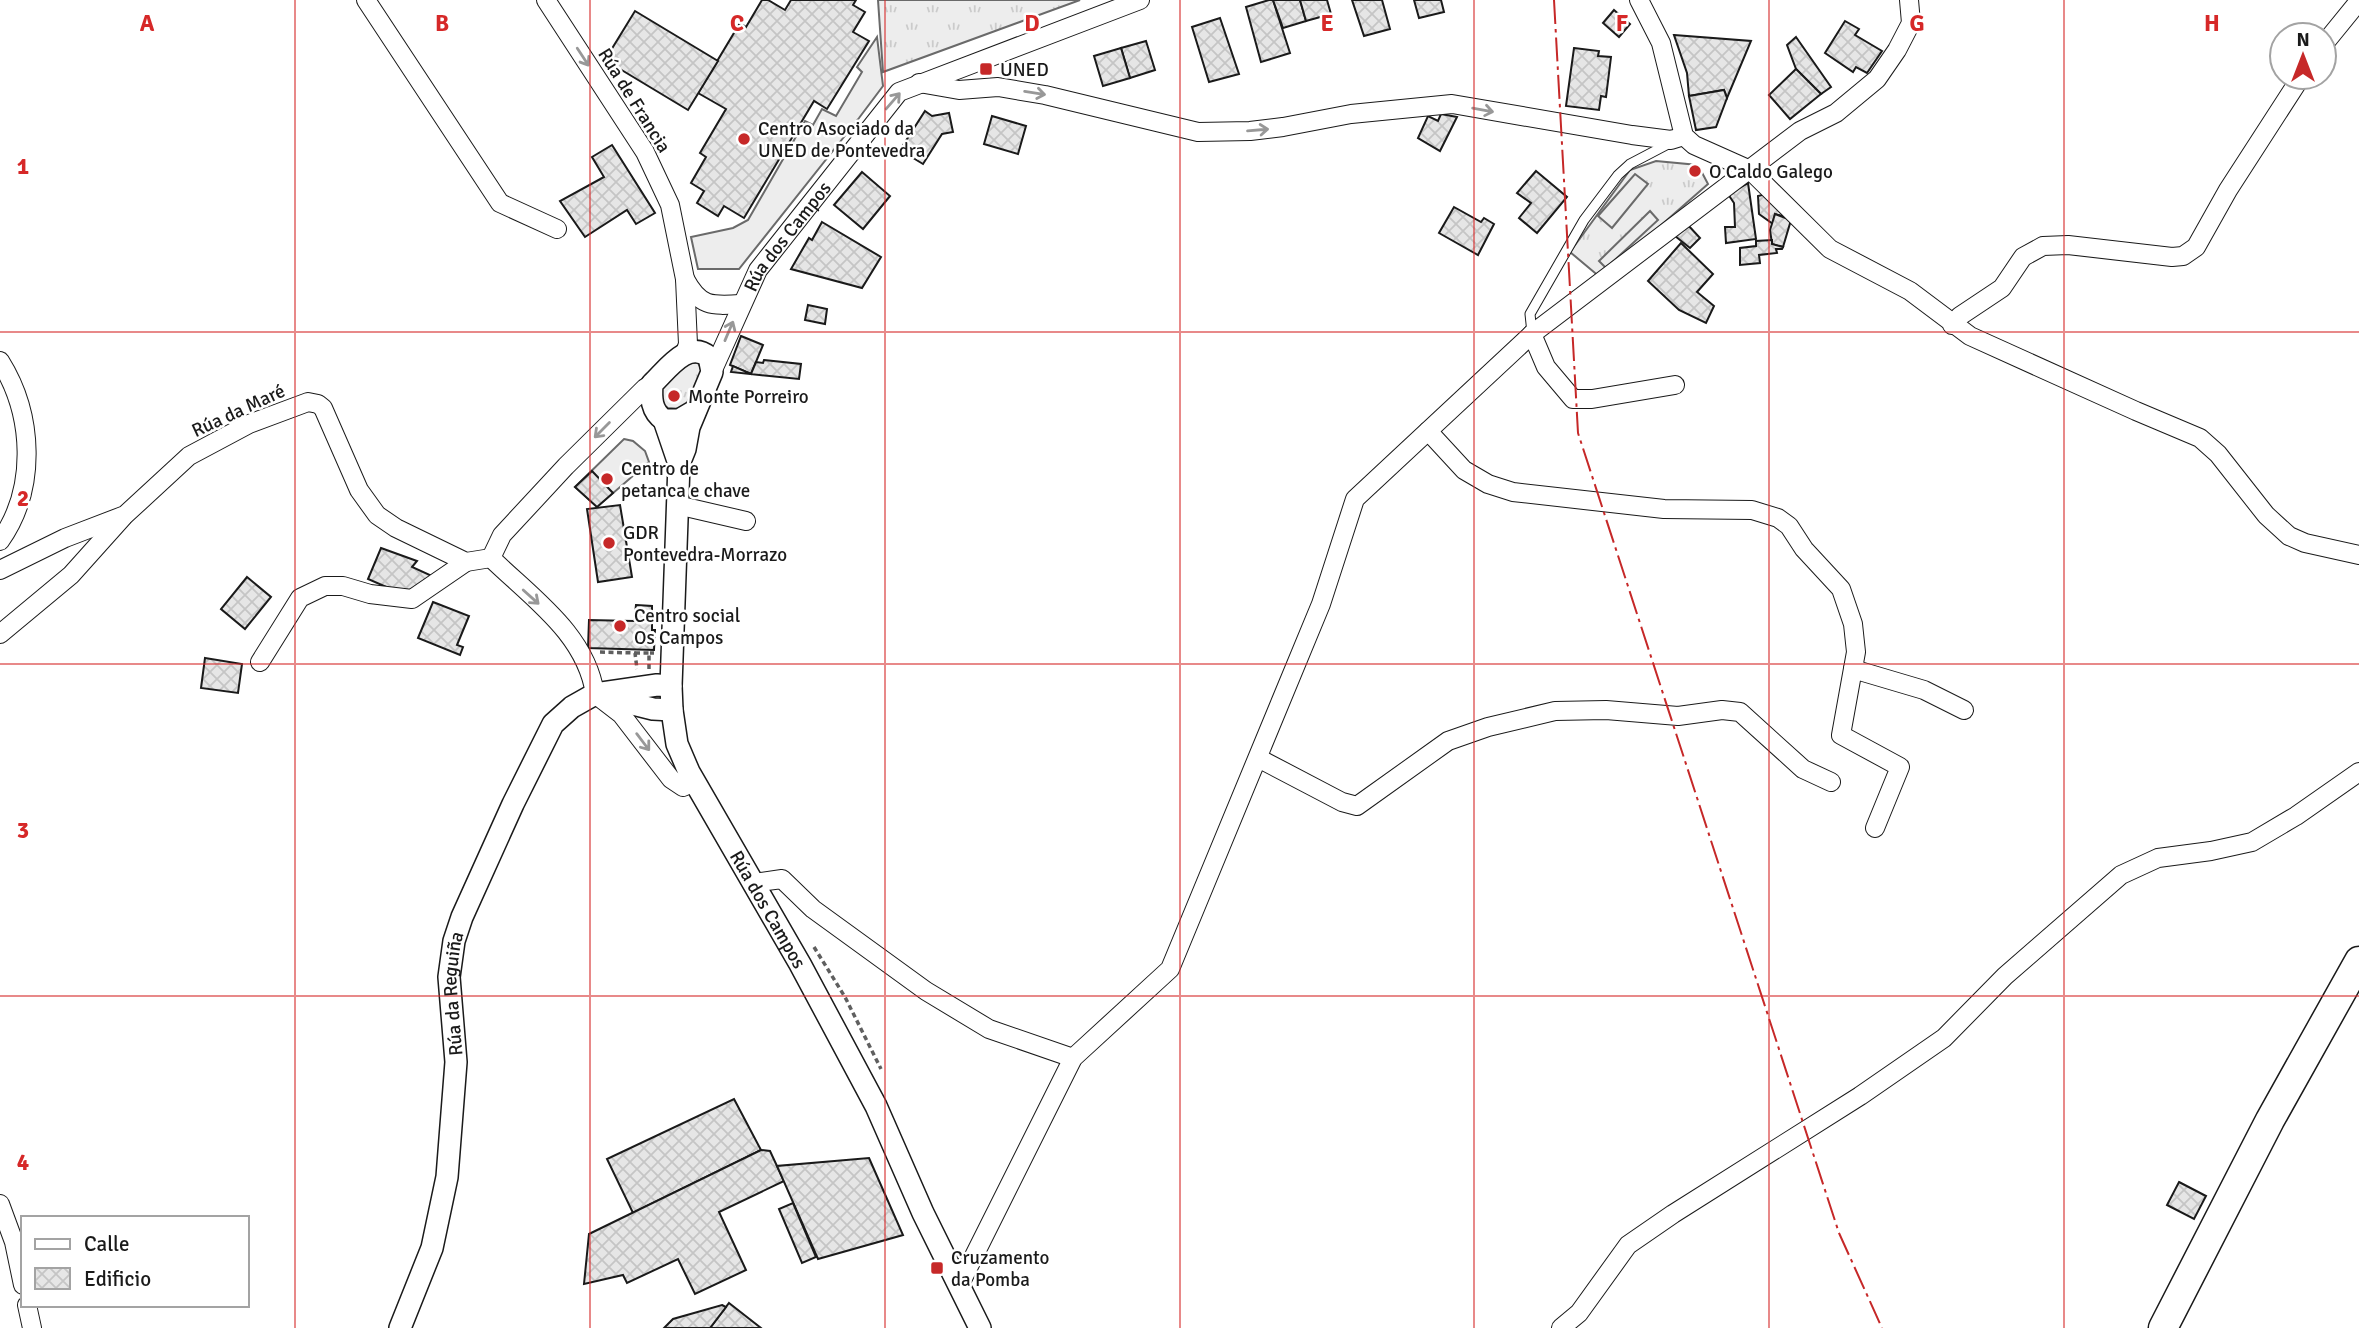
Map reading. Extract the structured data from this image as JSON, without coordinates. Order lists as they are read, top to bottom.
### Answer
{
  "streets": {
    "street": [
      "Rúa de Francia",
      "Rúa dos Campos",
      "Rúa da Maré",
      "Rúa da Reguiña"
    ]
  },
  "crossings": [
    ["Rúa de Francia", "Rúa dos Campos"],
    ["Rúa dos Campos", "Rúa da Reguiña"]
  ],
  "places": {
    "transit": ["UNED", "Cruzamento da Pomba"],
    "other": [
      "Centro Asociado da UNED de Pontevedra",
      "O Caldo Galego",
      "Monte Porreiro",
      "Centro de petanca e chave",
      "GDR Pontevedra-Morrazo",
      "Centro social Os Campos"
    ]
  },
  "legend": ["Calle", "Edificio"],
  "north": "top",
  "grid": {
    "columns": [
      "A",
      "B",
      "C",
      "D",
      "E",
      "F",
      "G",
      "H"
    ],
    "rows": [
      "1",
      "2",
      "3",
      "4"
    ]
  }
}
